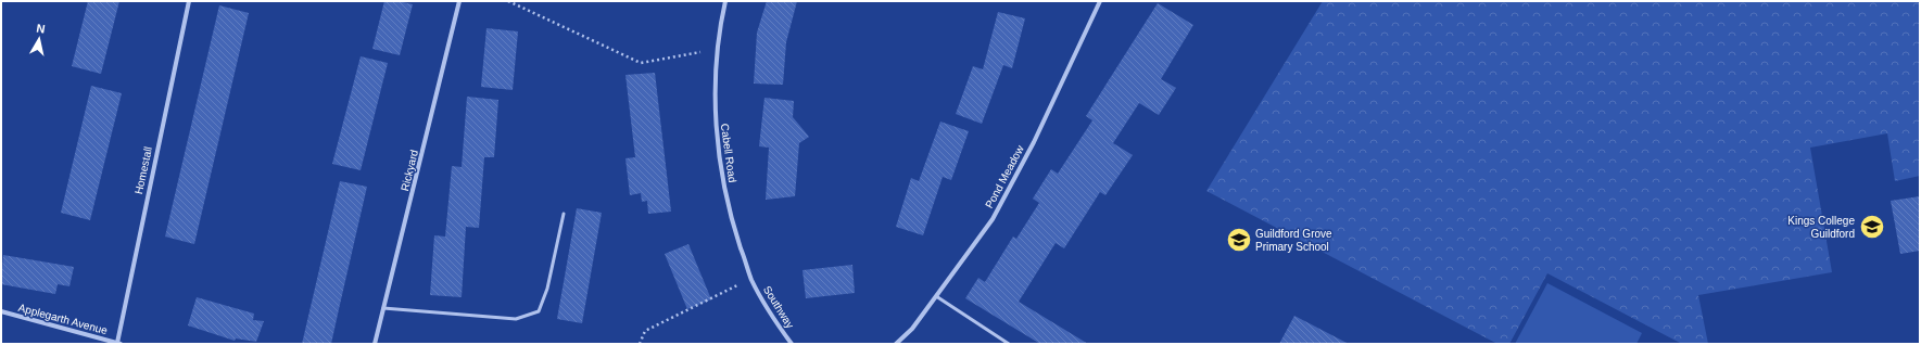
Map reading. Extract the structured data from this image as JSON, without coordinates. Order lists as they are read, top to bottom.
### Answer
{
  "streets": {
    "street": [
      "Cabell Road",
      "Homestall",
      "Rickyard",
      "Pond Meadow",
      "Southway",
      "Applegarth Avenue"
    ]
  },
  "crossings": [
    ["Cabell Road", "Southway"],
    ["Homestall", "Applegarth Avenue"]
  ],
  "places": {
    "school or university": ["Kings College Guildford", "Guildford Grove Primary School"]
  },
  "north": "top"
}
